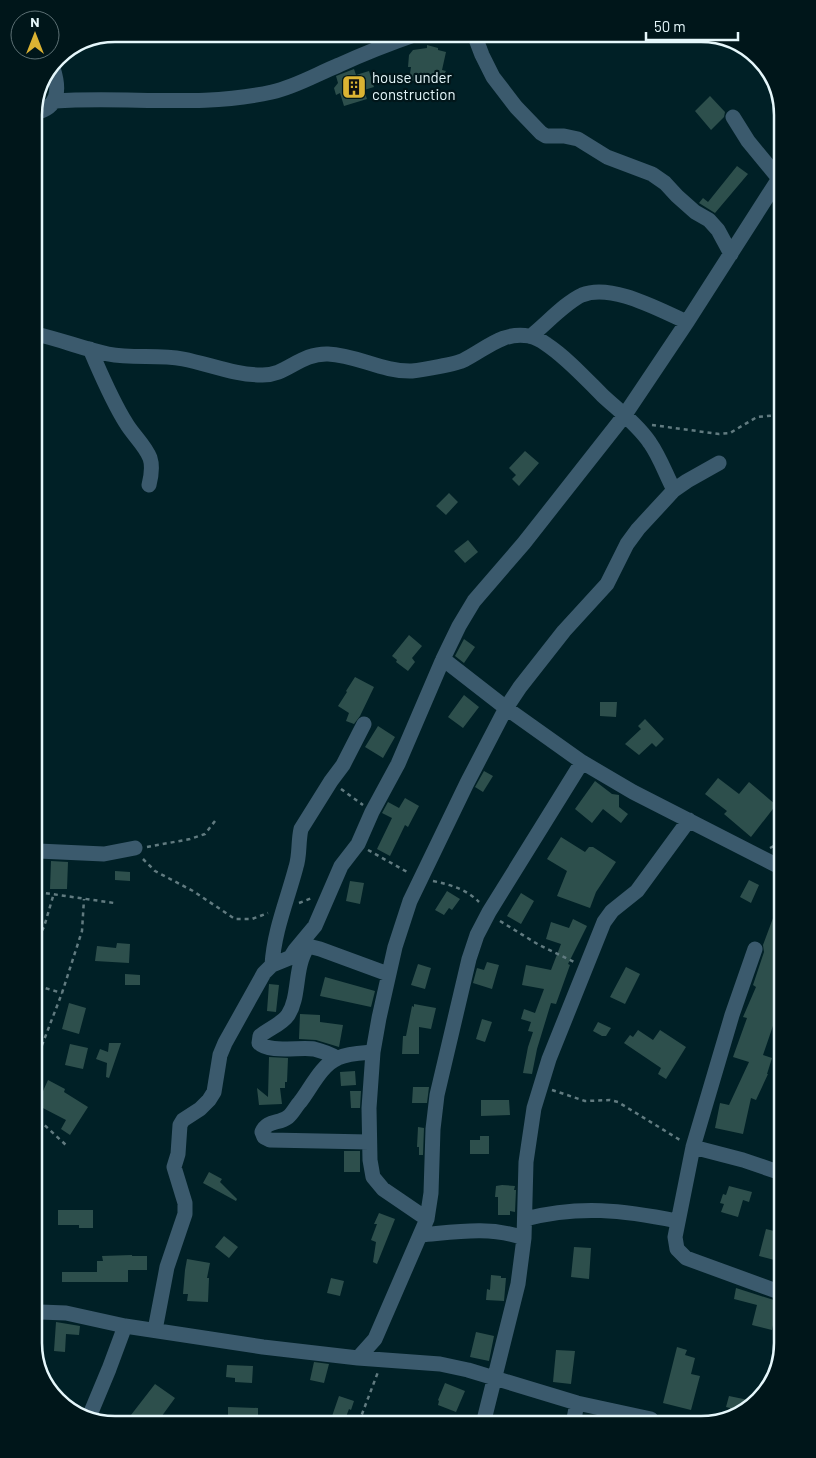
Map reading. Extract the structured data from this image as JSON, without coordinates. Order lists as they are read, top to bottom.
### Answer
{
  "places": {
    "building": ["house under construction"]
  },
  "scale_bar": "50 m",
  "north": "top"
}
